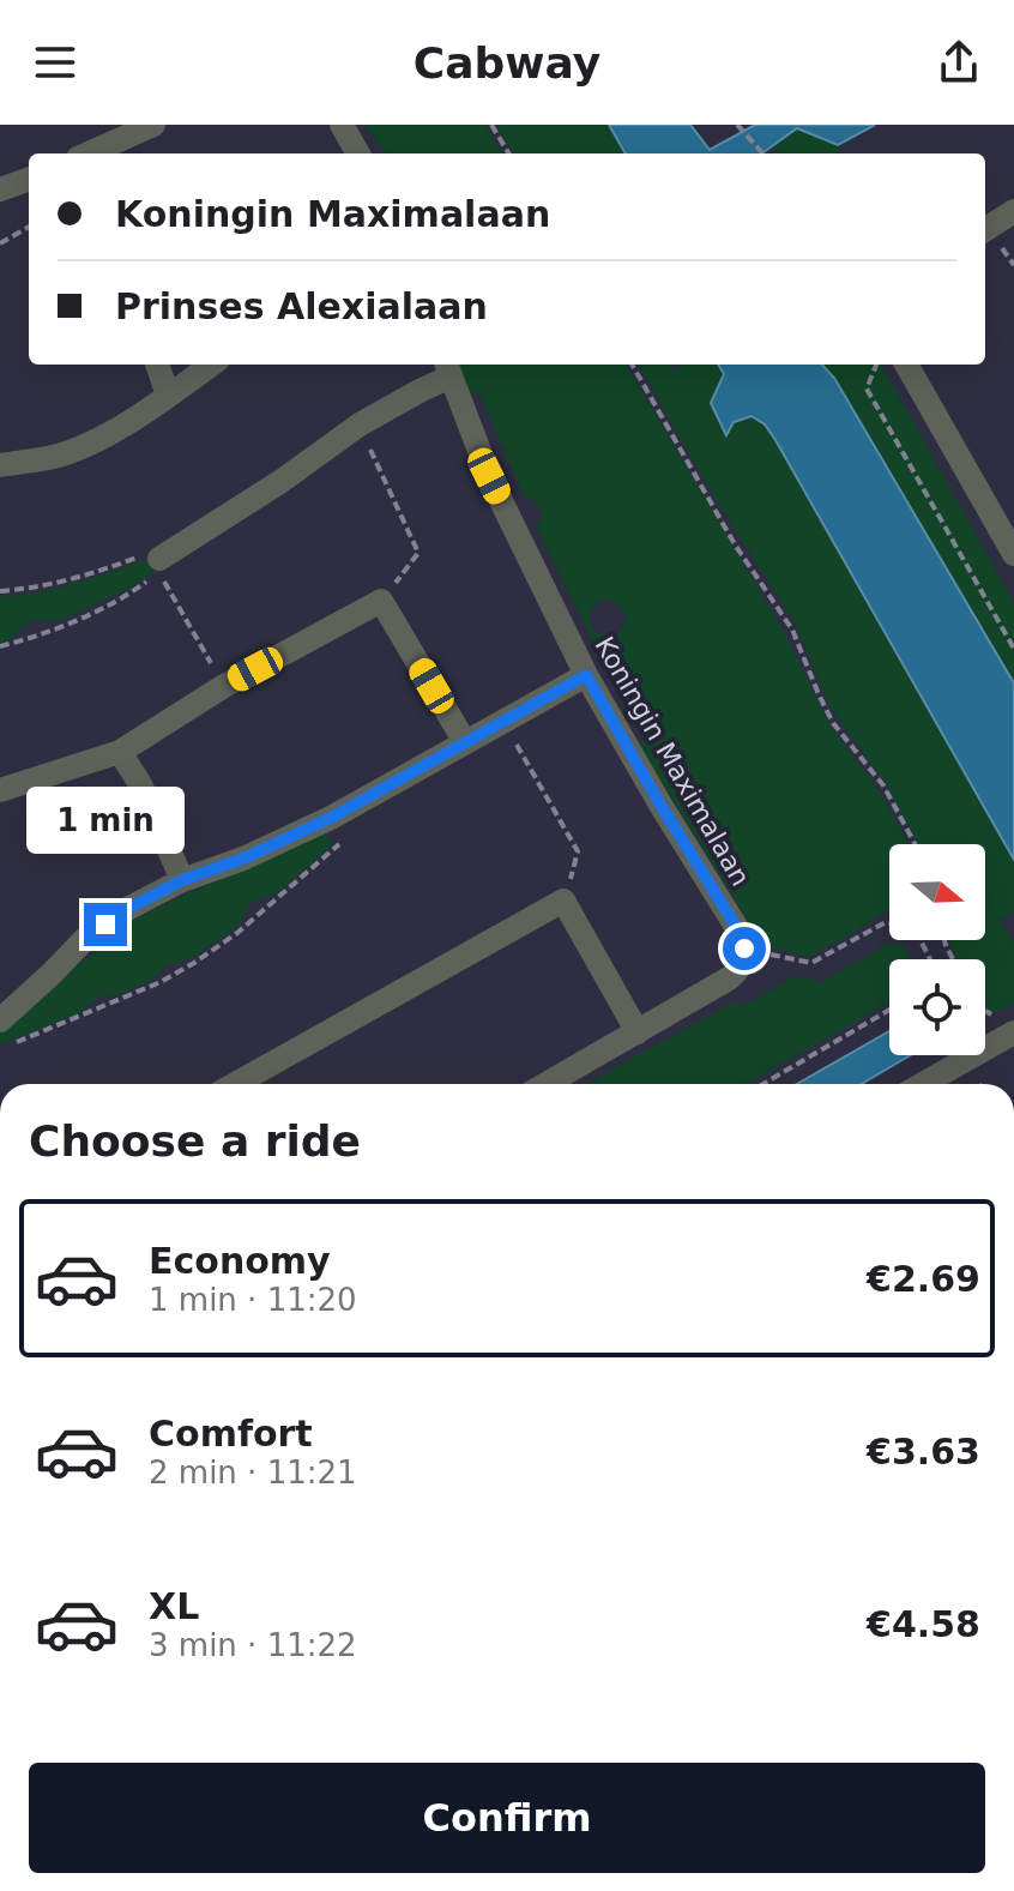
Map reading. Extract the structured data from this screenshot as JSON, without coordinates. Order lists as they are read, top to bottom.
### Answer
{
  "streets": {
    "street": ["Koningin Maximalaan"]
  },
  "north": "right",
  "page": {
    "header": "Cabway",
    "banner": ["Koningin Maximalaan", "Prinses Alexialaan"],
    "bubble": "1 min",
    "heading": "Choose a ride",
    "list": [
      {
        "name": "Economy",
        "note": "1 min · 11:20",
        "value": "€2.69"
      },
      {
        "name": "Comfort",
        "note": "2 min · 11:21",
        "value": "€3.63"
      },
      {
        "name": "XL",
        "note": "3 min · 11:22",
        "value": "€4.58"
      }
    ],
    "buttons": "Confirm"
  }
}
